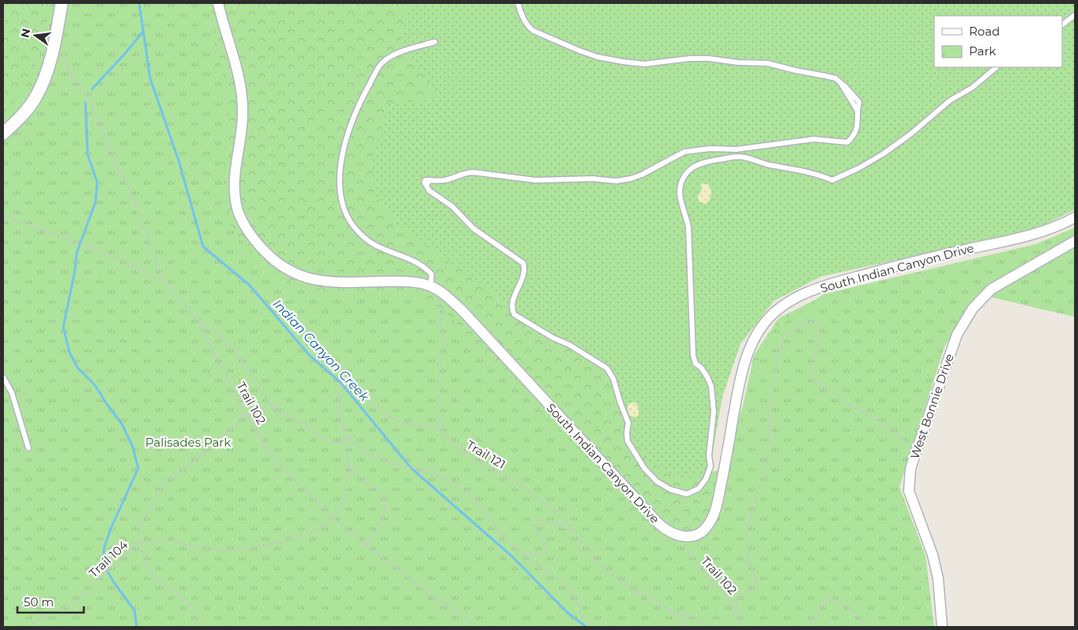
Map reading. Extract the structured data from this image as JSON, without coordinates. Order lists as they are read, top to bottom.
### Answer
{
  "streets": {
    "street": ["South Indian Canyon Drive", "West Bonnie Drive"],
    "path": ["Trail 102", "Trail 121", "Trail 104"]
  },
  "crossings": [
    ["South Indian Canyon Drive", "Trail 102"],
    ["Trail 102", "Trail 104"]
  ],
  "water": ["Indian Canyon Creek"],
  "parks": ["Palisades Park"],
  "legend": ["Road", "Park"],
  "scale_bar": "50 m",
  "north": "left"
}
